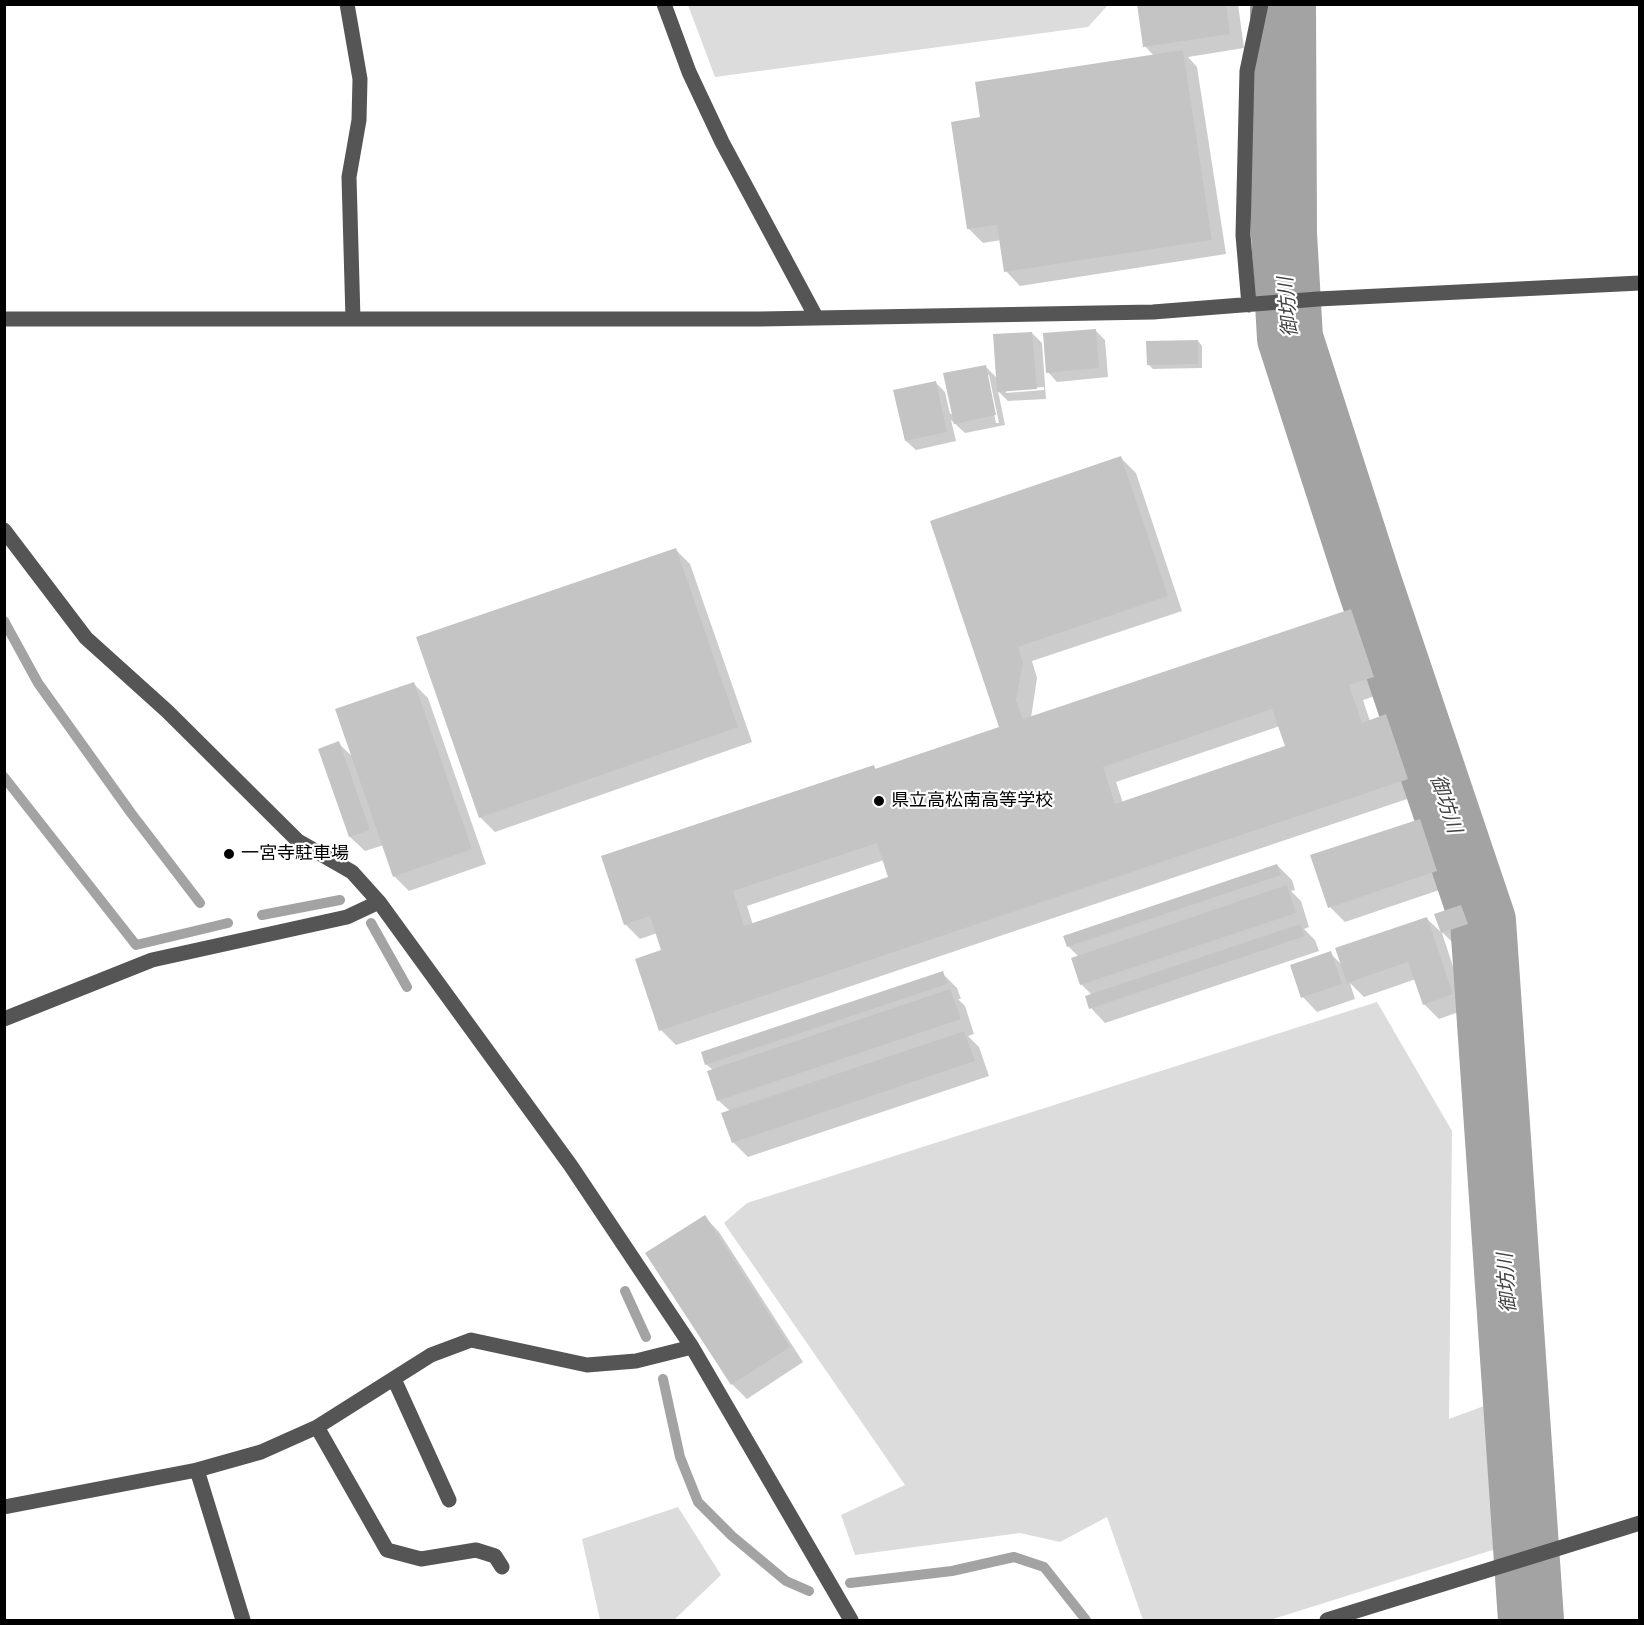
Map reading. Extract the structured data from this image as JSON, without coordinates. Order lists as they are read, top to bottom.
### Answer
{
  "water": ["御坊川"],
  "places": ["県立高松南高等学校", "一宮寺駐車場"]
}
